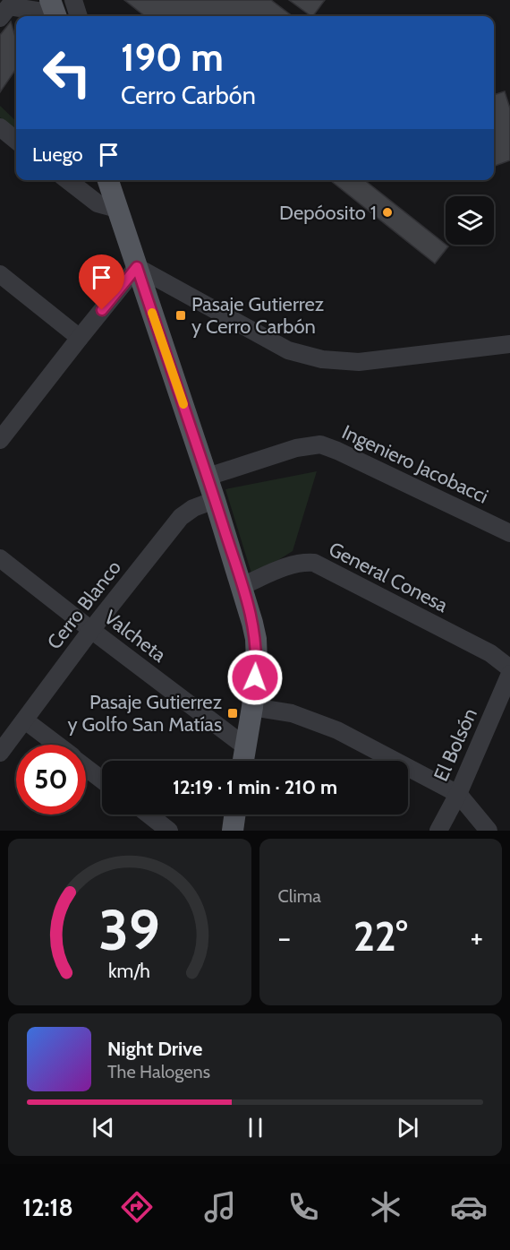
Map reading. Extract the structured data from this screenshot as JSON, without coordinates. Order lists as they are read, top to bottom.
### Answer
{
  "streets": {
    "street": [
      "Ingeniero Jacobacci",
      "General Conesa",
      "Cerro Blanco",
      "Valcheta",
      "El Bolsón"
    ]
  },
  "crossings": [
    ["Cerro Blanco", "Valcheta"]
  ],
  "places": {
    "other": ["Depóosito 1"],
    "transit": ["Pasaje Gutierrez y Cerro Carbón", "Pasaje Gutierrez y Golfo San Matías"]
  },
  "page": {
    "turn": ["190 m", "Cerro Carbón"],
    "then": "Luego",
    "limit": "50",
    "trip": "12:19 · 1 min · 210 m",
    "tile": "Clima",
    "heat": ["−", "22°", "+"],
    "song": ["Night Drive", "The Halogens"],
    "tabs": "12:18",
    "gauge": ["39", "km/h"]
  }
}
